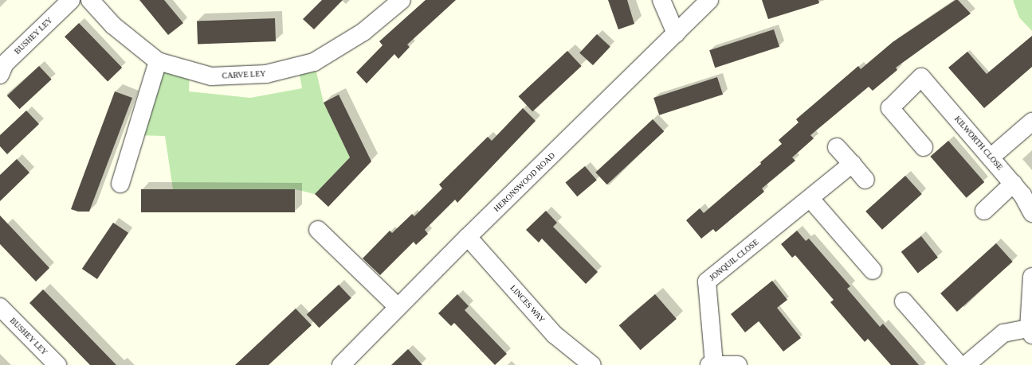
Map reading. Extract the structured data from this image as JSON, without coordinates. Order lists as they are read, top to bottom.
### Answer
{
  "streets": {
    "street": [
      "BUSHEY LEY",
      "CARVE LEY",
      "KILWORTH CLOSE",
      "HERONSWOOD ROAD",
      "JONQUIL CLOSE",
      "LINCES WAY"
    ]
  },
  "crossings": [
    ["HERONSWOOD ROAD", "LINCES WAY"]
  ]
}
